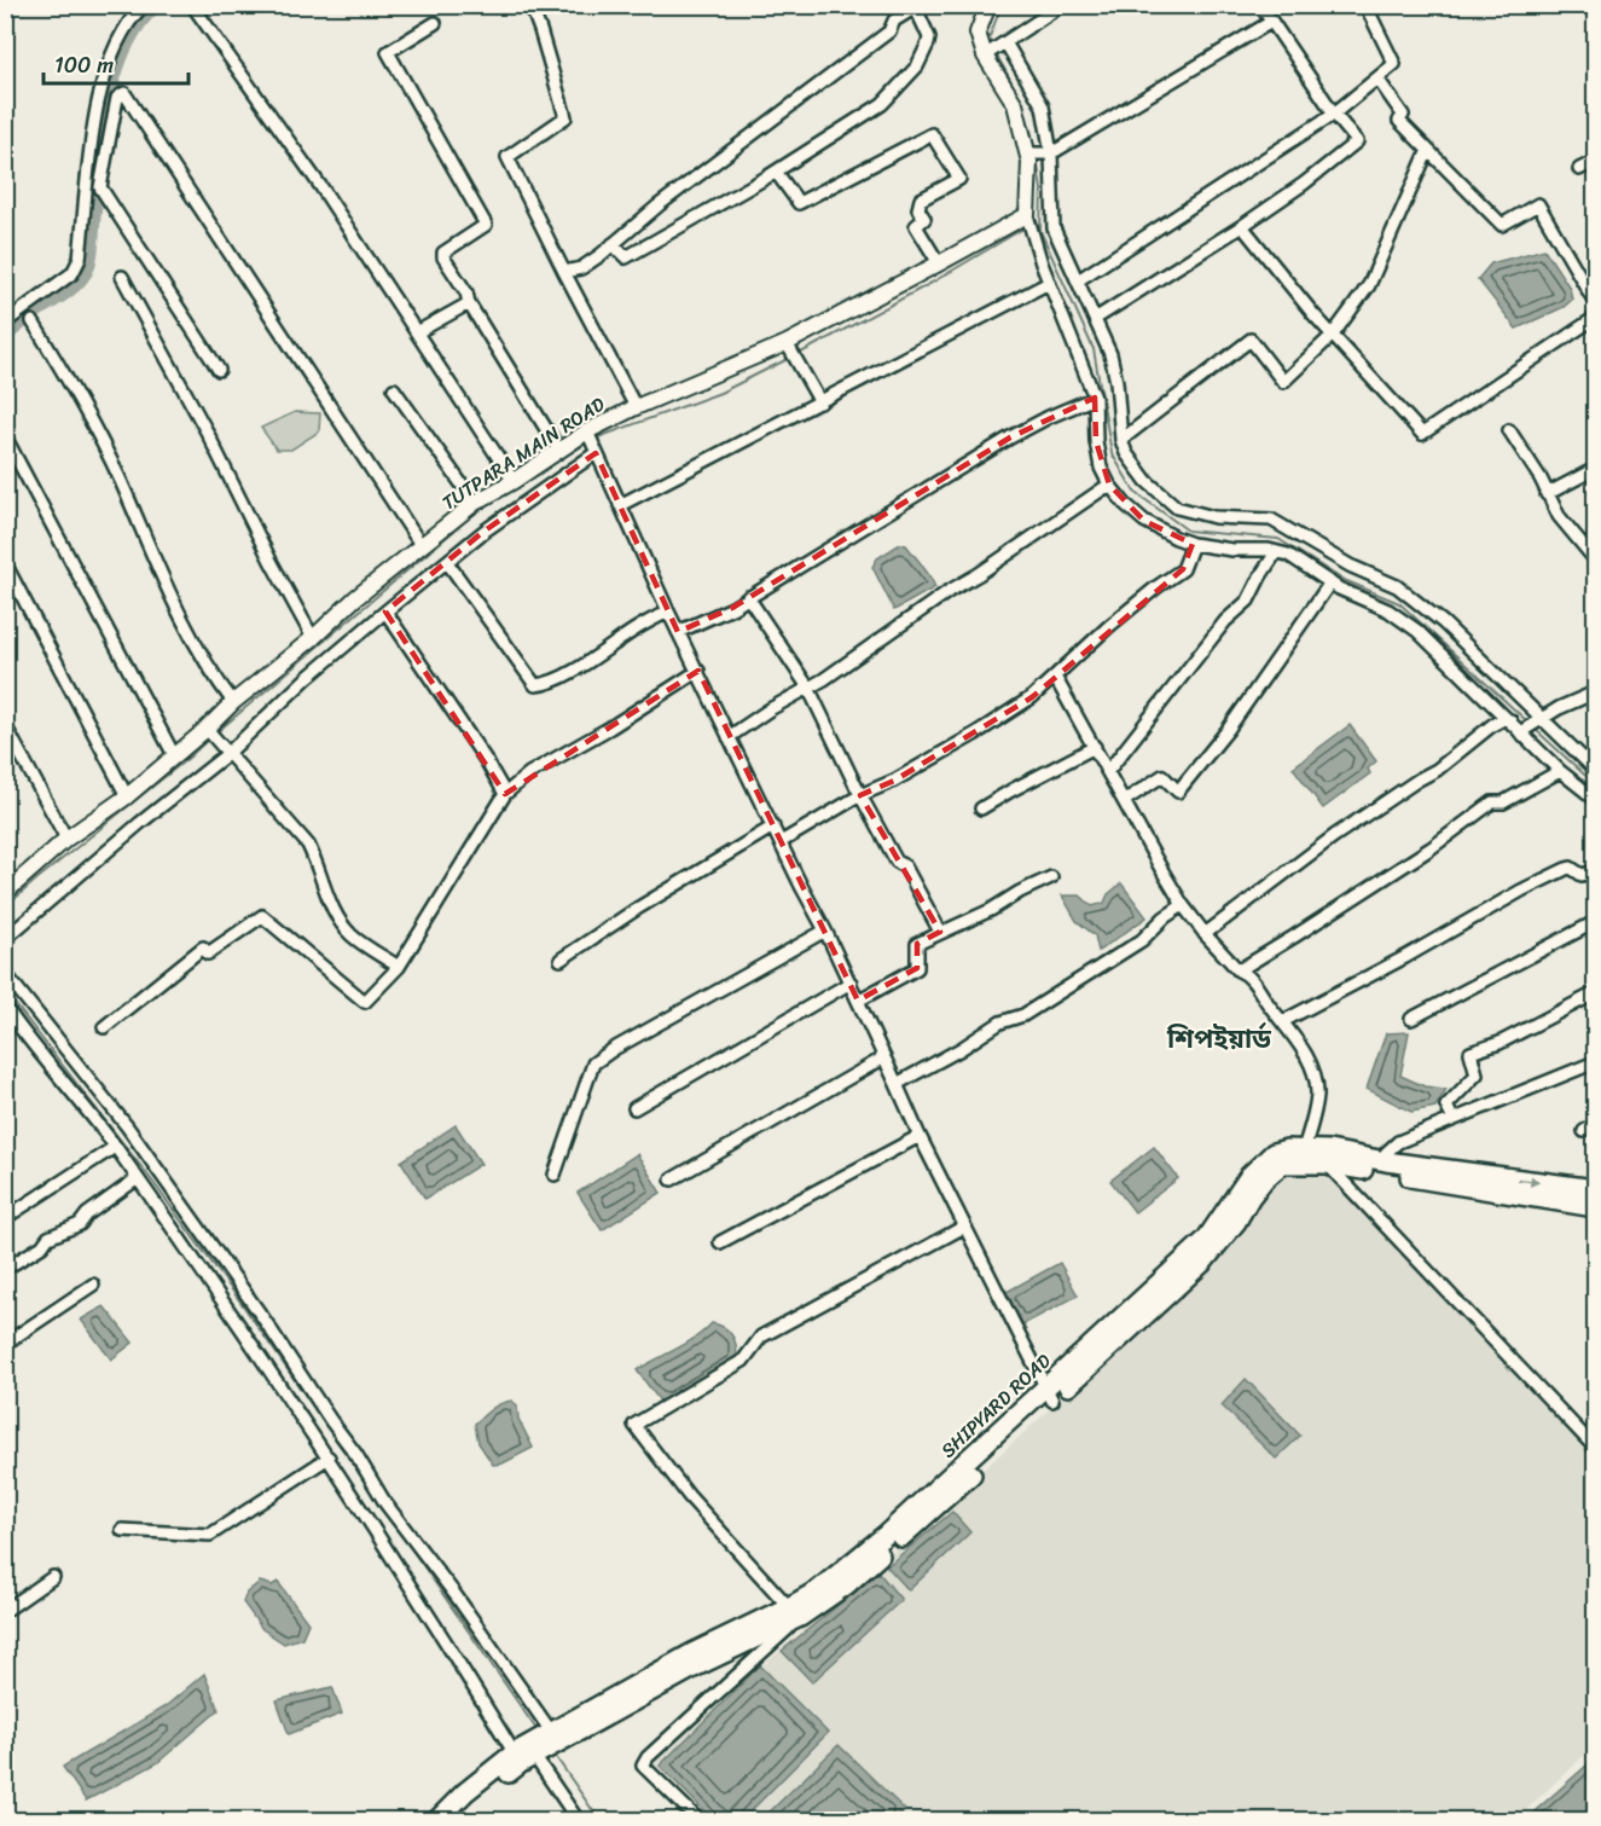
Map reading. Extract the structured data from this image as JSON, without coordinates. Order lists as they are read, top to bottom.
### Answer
{
  "streets": {
    "main road": ["SHIPYARD ROAD"],
    "street": ["TUTPARA MAIN ROAD"]
  },
  "districts": ["শিপইয়ার্ড"],
  "scale_bar": "100 m"
}
